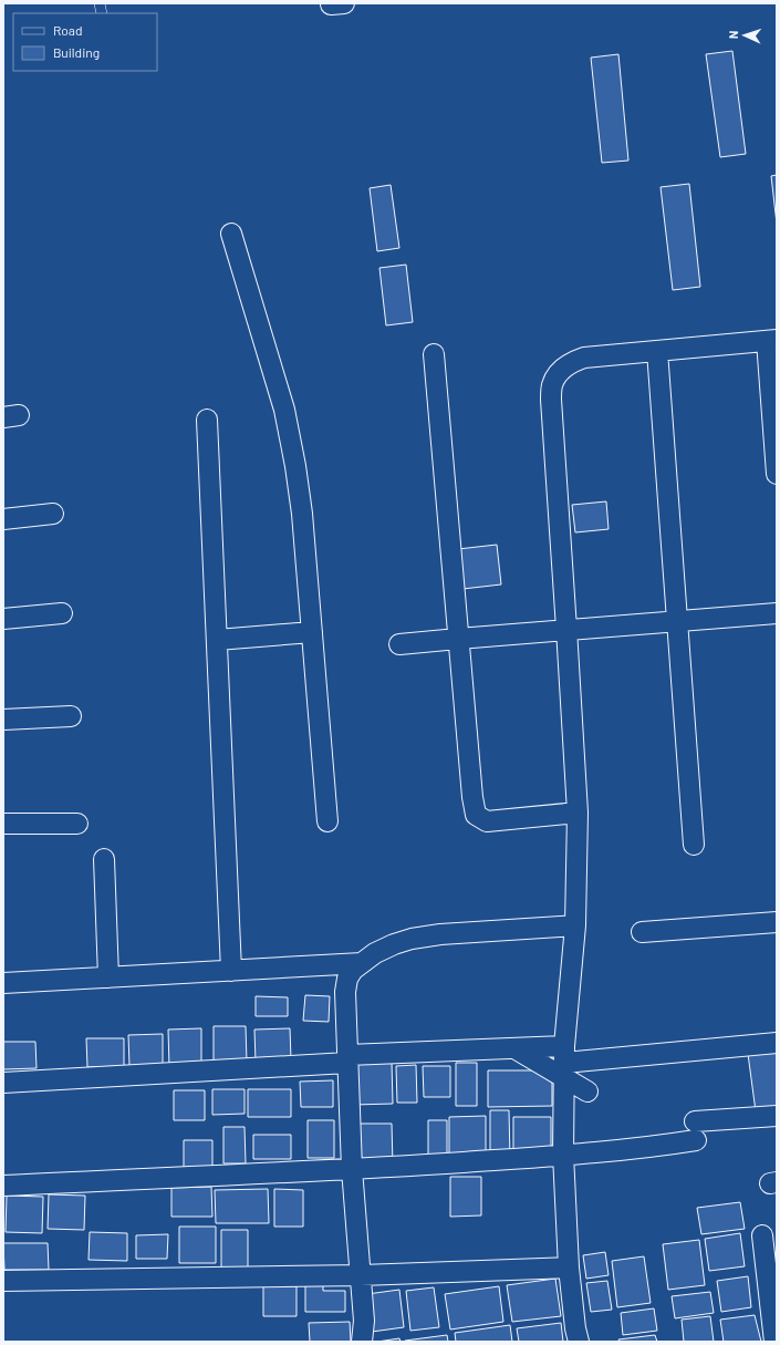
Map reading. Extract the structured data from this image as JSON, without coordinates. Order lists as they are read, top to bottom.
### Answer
{
  "legend": ["Road", "Building"],
  "north": "left"
}
